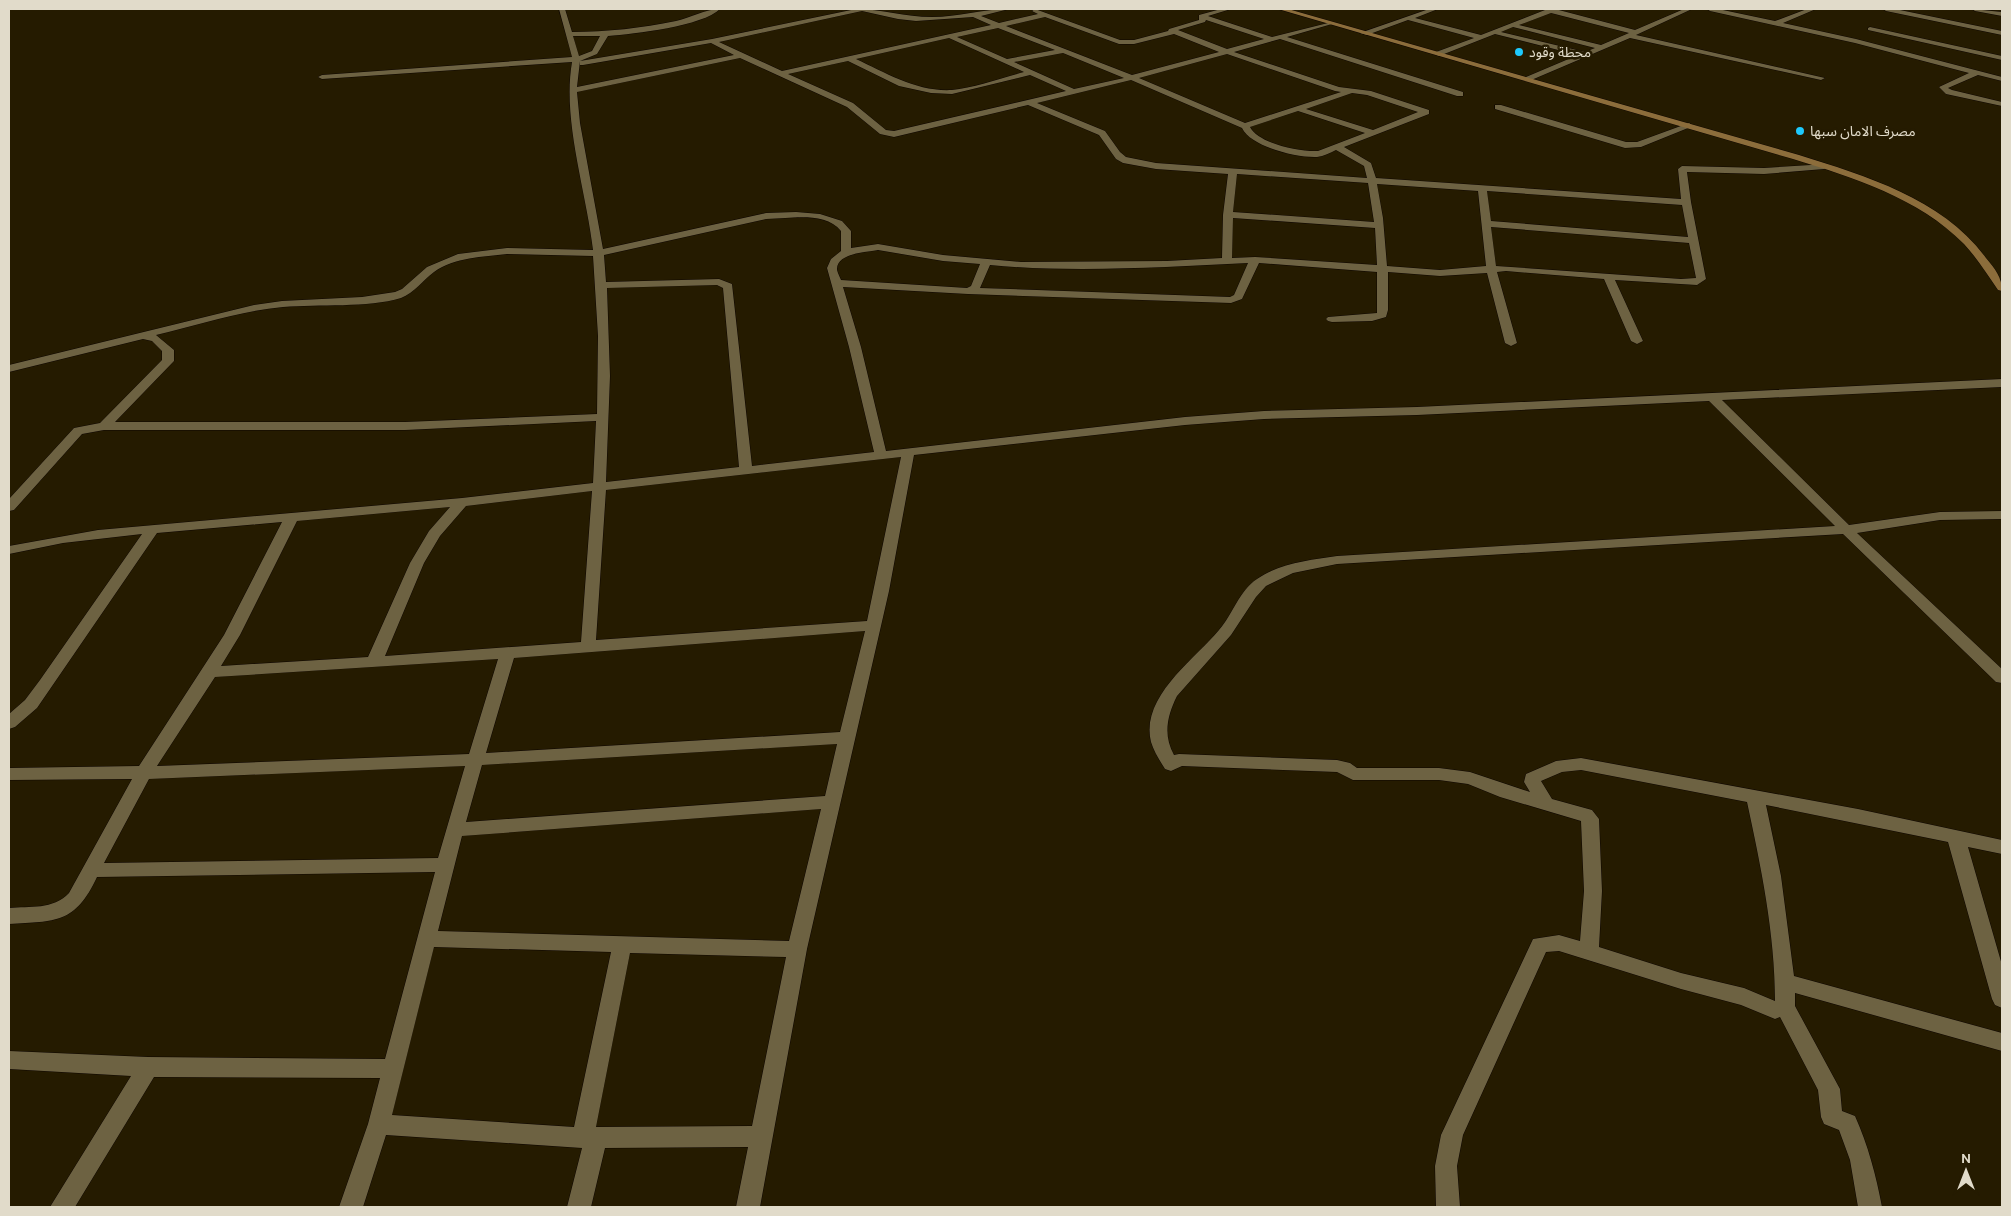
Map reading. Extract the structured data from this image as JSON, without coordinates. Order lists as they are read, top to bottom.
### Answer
{
  "places": ["محطة وقود", "مصرف الامان سبها"],
  "north": "top"
}
